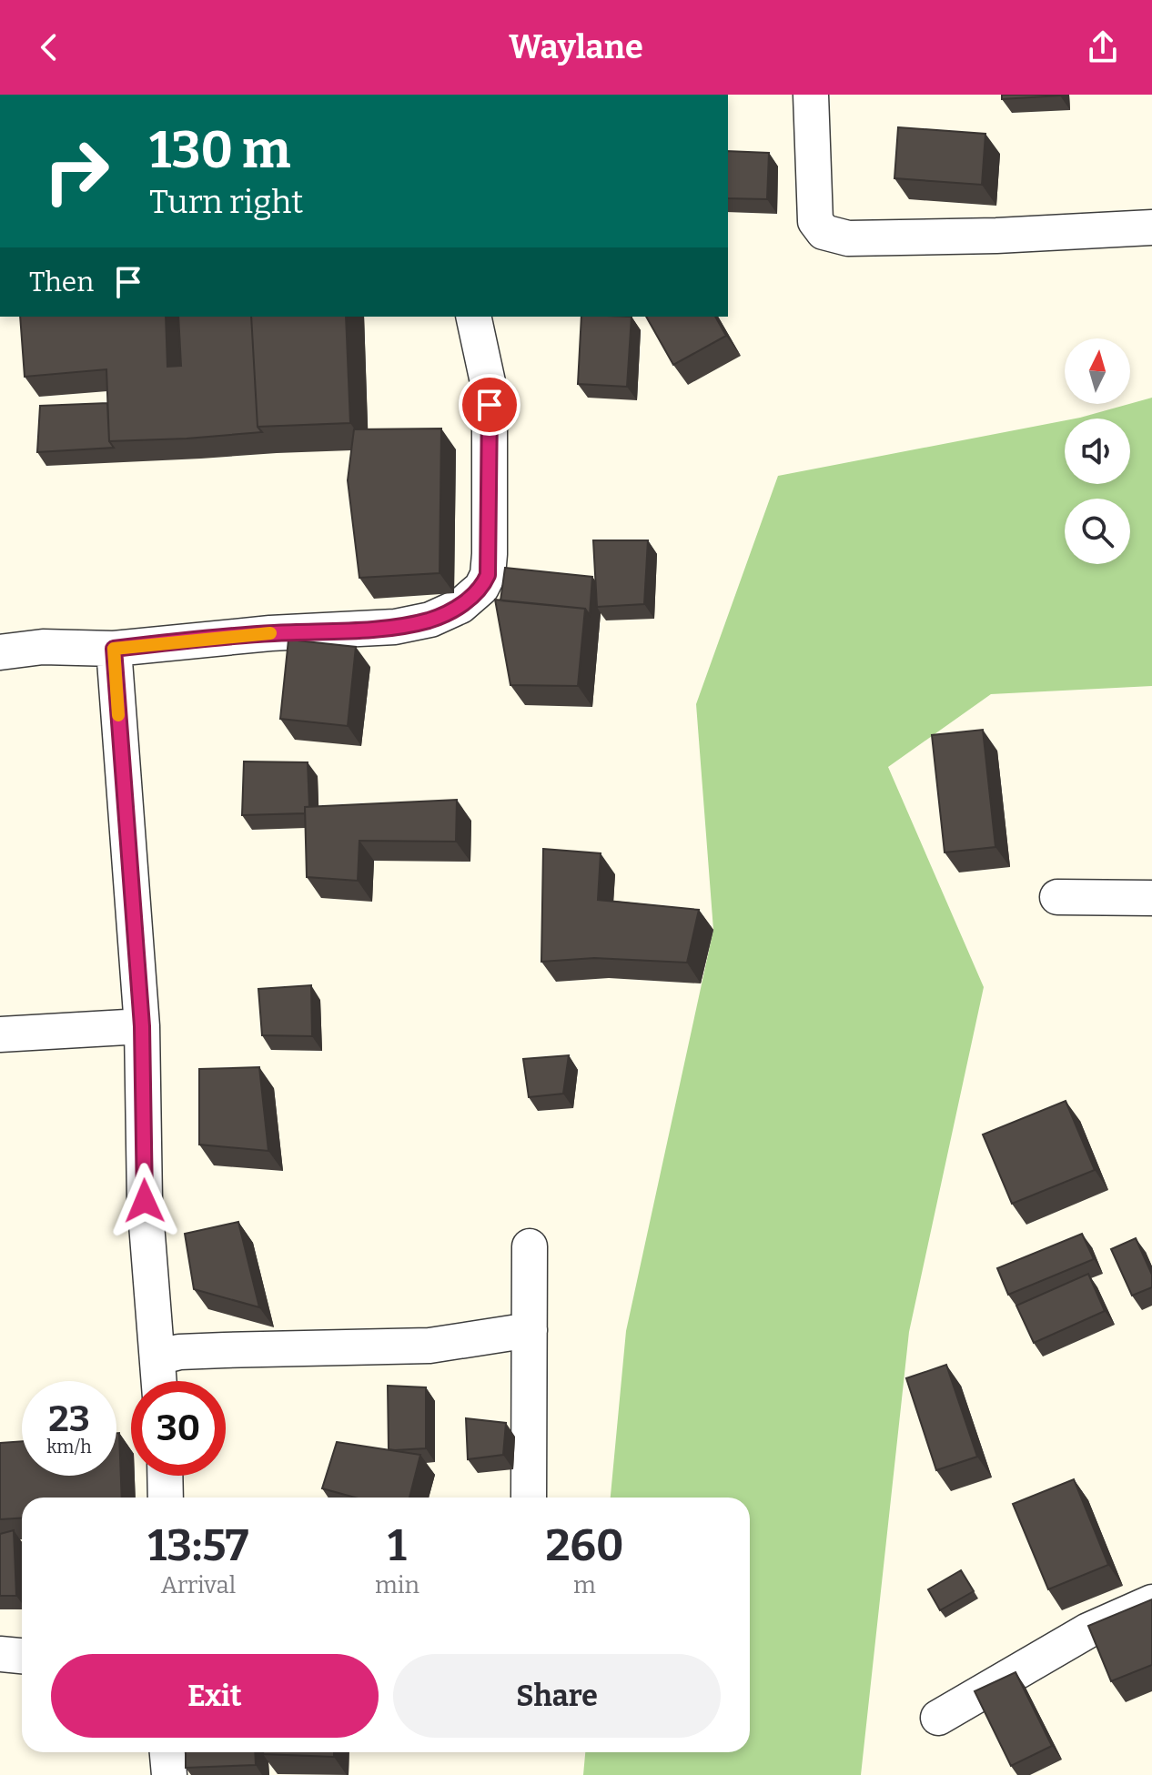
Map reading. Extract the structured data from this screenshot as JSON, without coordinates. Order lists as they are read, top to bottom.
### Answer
{
  "north": "top",
  "page": {
    "header": "Waylane",
    "turn": ["130 m", "Turn right"],
    "then": "Then",
    "speed": "23 km/h",
    "limit": "30",
    "eta": [
      "13:57",
      "Arrival",
      "1",
      "min",
      "260",
      "m"
    ],
    "buttons": ["Exit", "Share"]
  }
}
